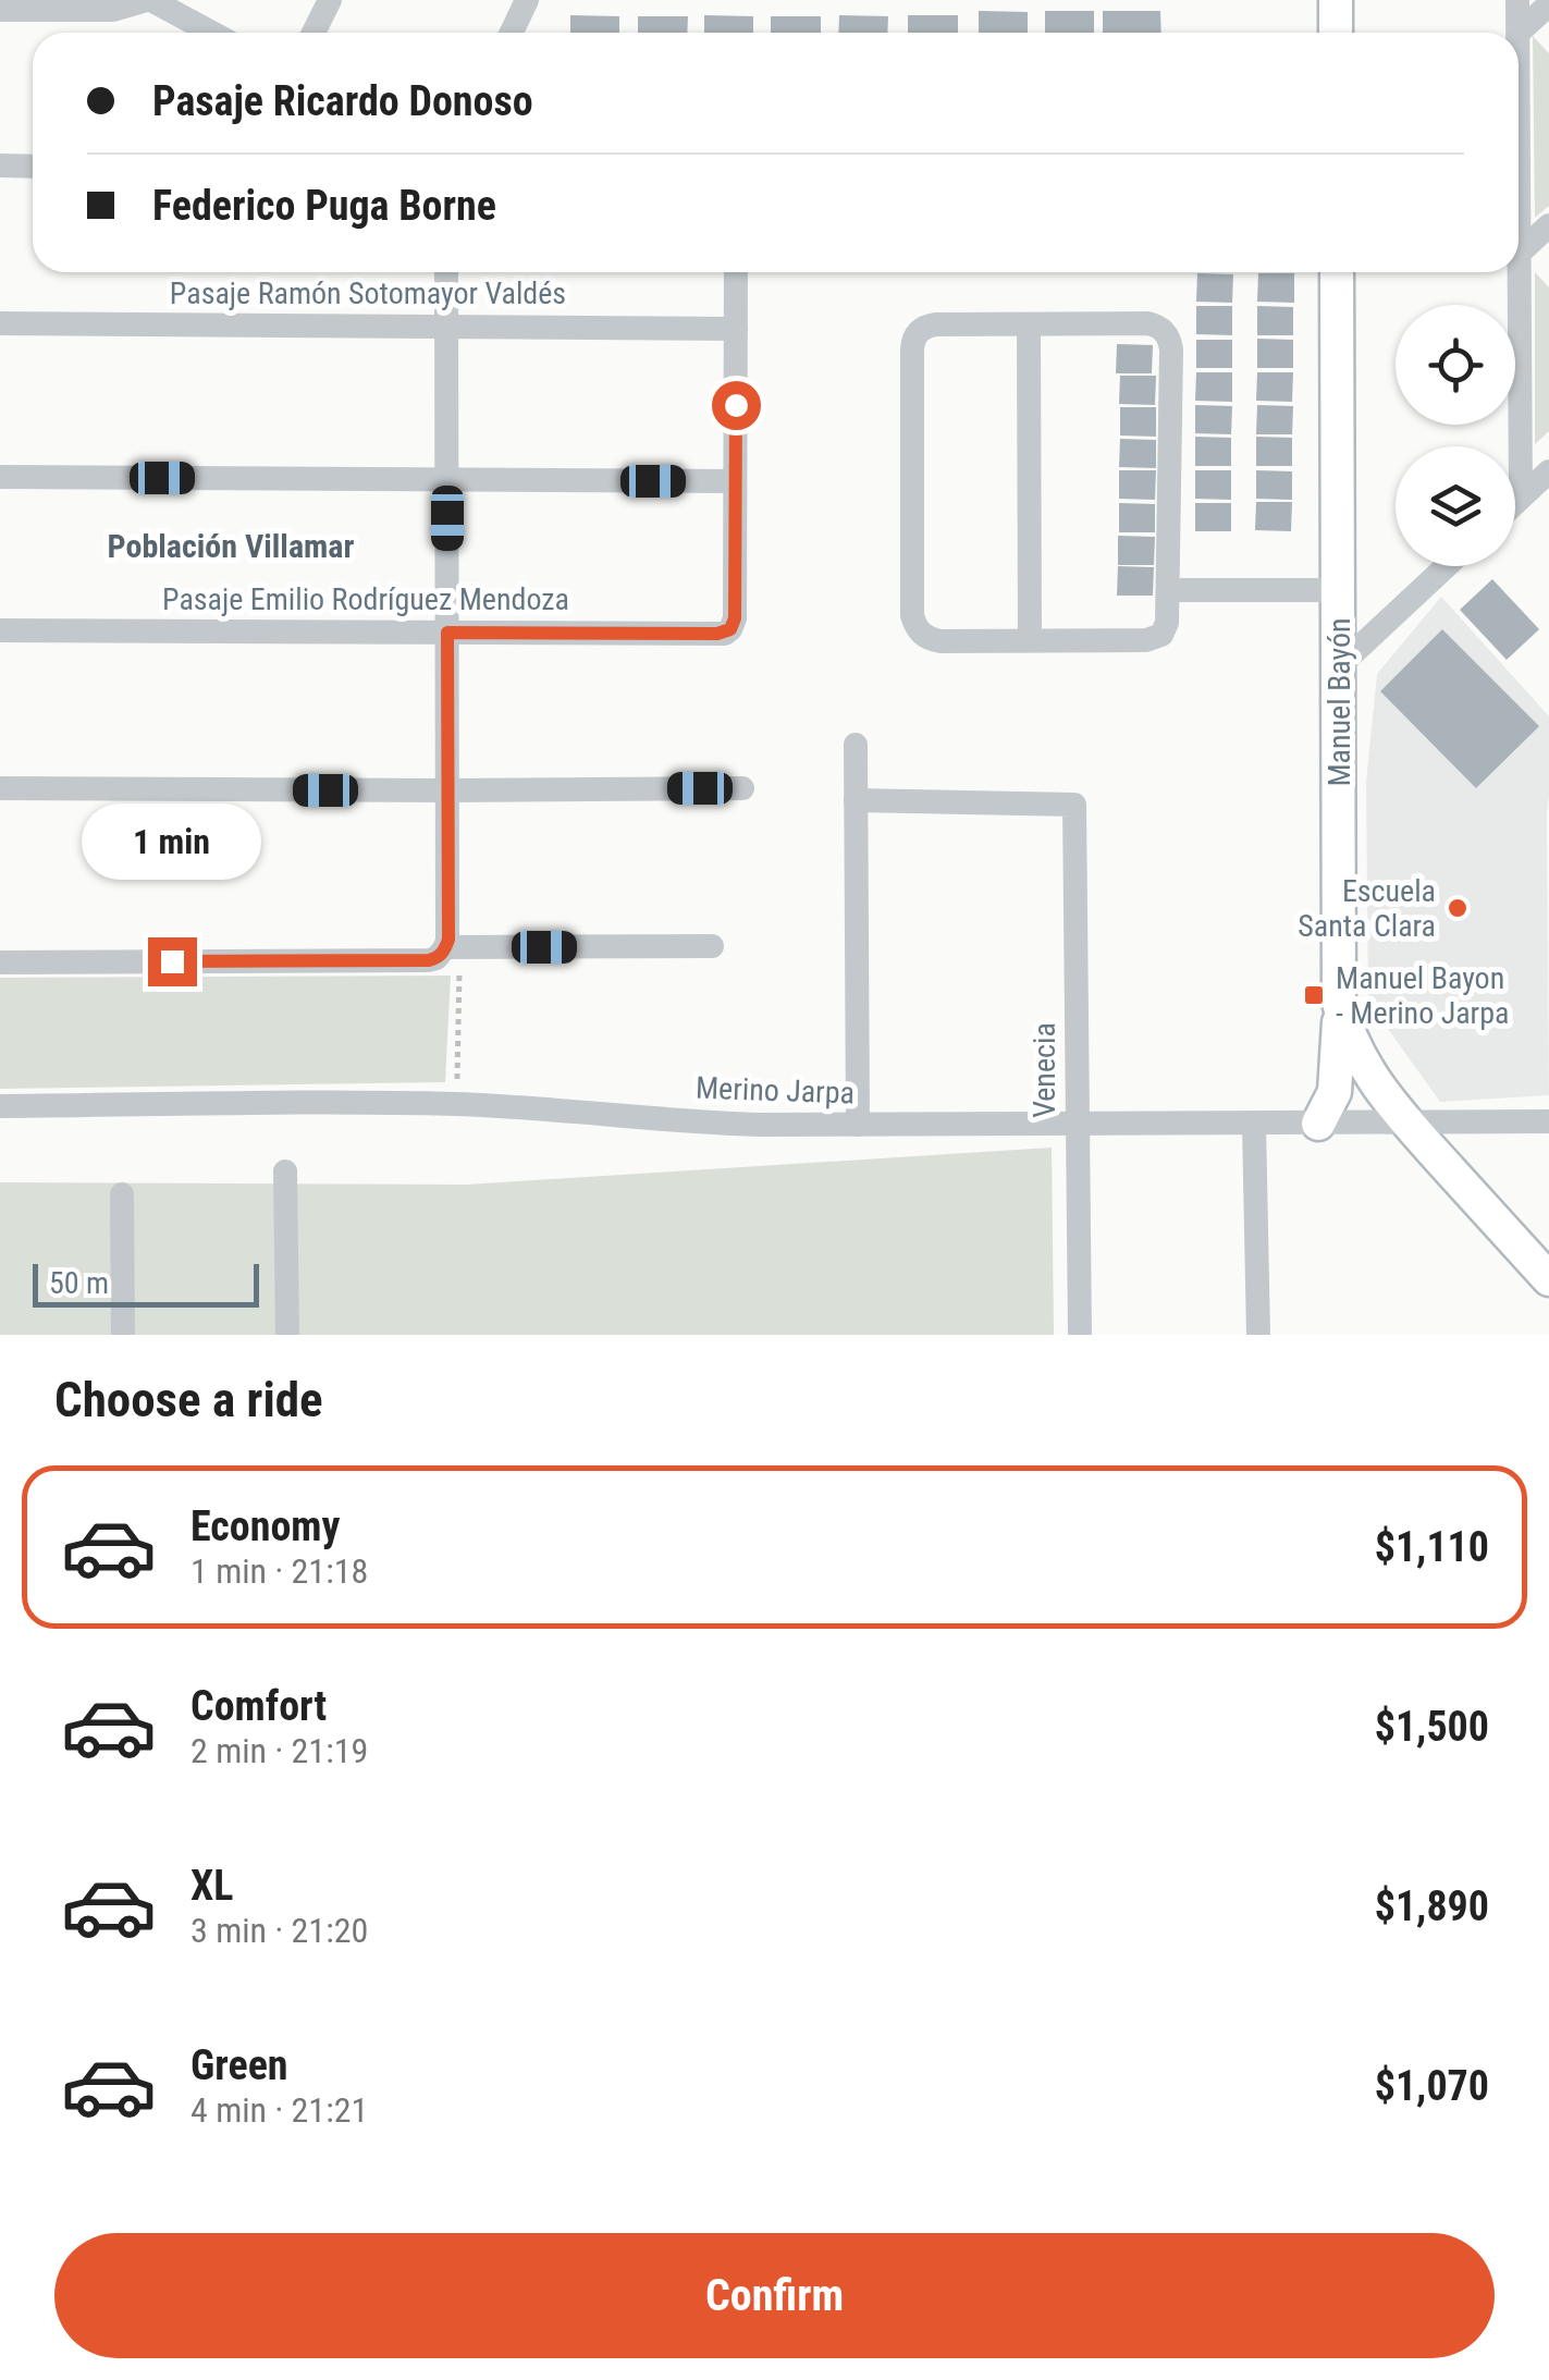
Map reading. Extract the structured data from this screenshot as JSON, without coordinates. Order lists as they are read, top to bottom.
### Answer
{
  "streets": {
    "street": [
      "Pasaje Ramón Sotomayor Valdés",
      "Pasaje Emilio Rodríguez Mendoza",
      "Manuel Bayón",
      "Venecia",
      "Merino Jarpa"
    ]
  },
  "crossings": [
    ["Manuel Bayón", "Merino Jarpa"],
    ["Venecia", "Merino Jarpa"]
  ],
  "districts": ["Población Villamar"],
  "places": {
    "other": ["Escuela Santa Clara"],
    "transit": ["Manuel Bayon - Merino Jarpa"]
  },
  "scale_bar": "50 m",
  "page": {
    "banner": ["Pasaje Ricardo Donoso", "Federico Puga Borne"],
    "bubble": "1 min",
    "scale": "50 m",
    "heading": "Choose a ride",
    "list": [
      {
        "name": "Economy",
        "note": "1 min · 21:18",
        "value": "$1,110"
      },
      {
        "name": "Comfort",
        "note": "2 min · 21:19",
        "value": "$1,500"
      },
      {
        "name": "XL",
        "note": "3 min · 21:20",
        "value": "$1,890"
      },
      {
        "name": "Green",
        "note": "4 min · 21:21",
        "value": "$1,070"
      }
    ],
    "buttons": "Confirm"
  }
}
